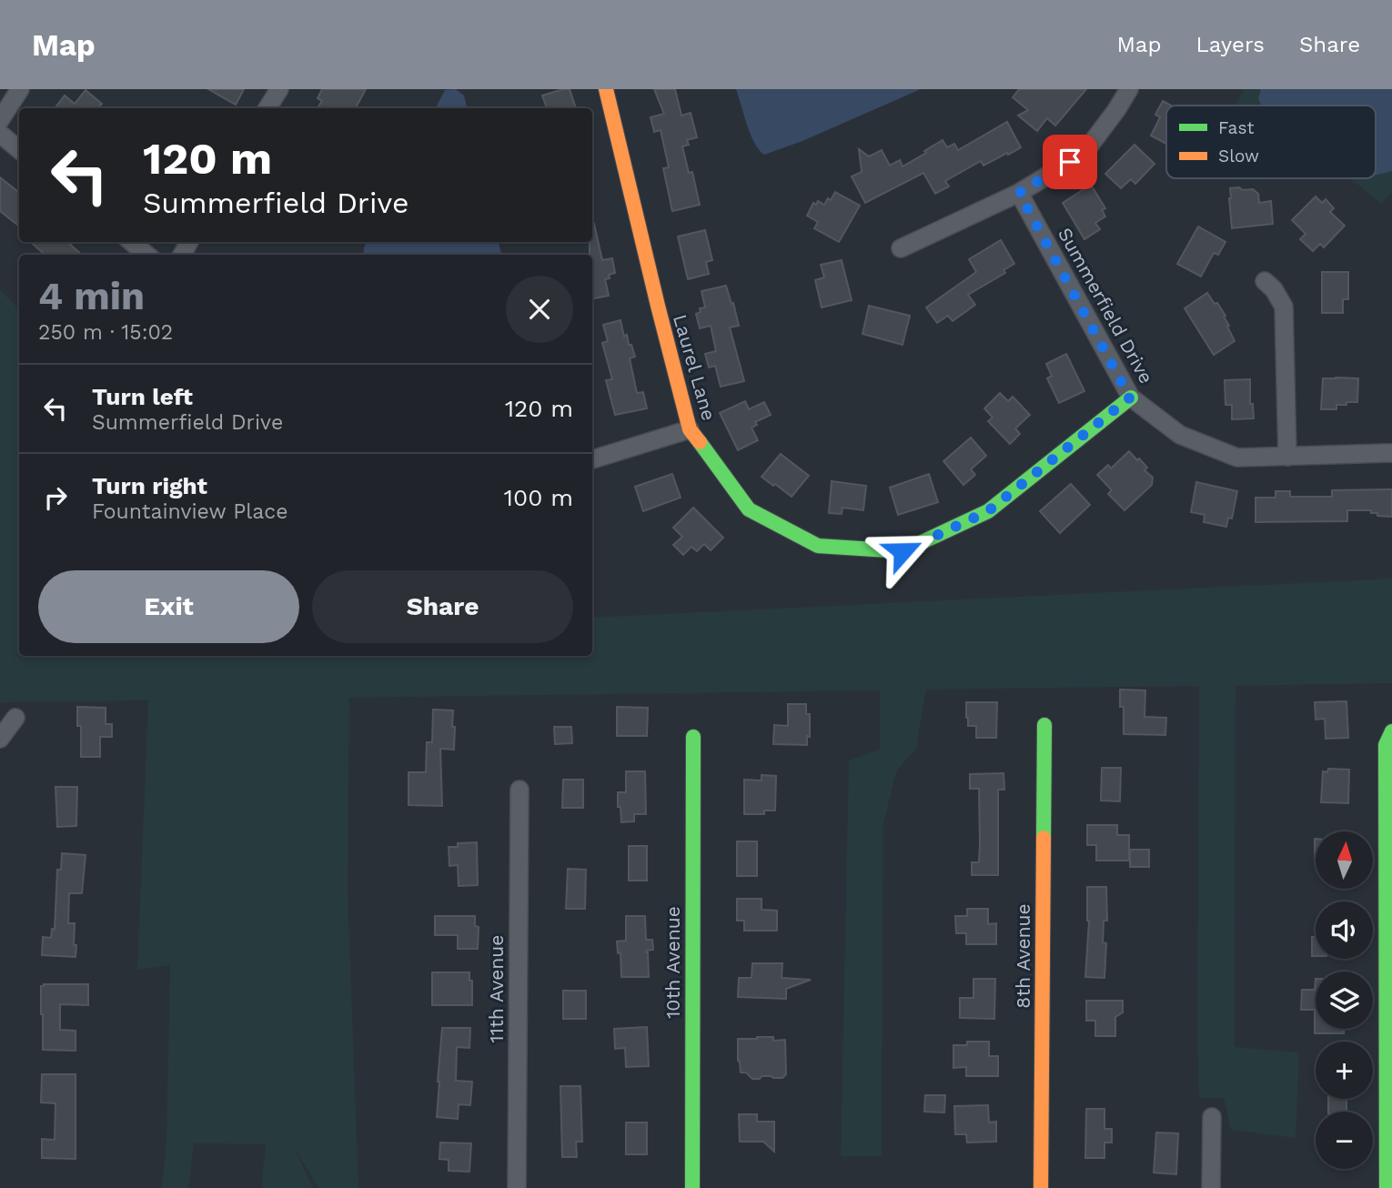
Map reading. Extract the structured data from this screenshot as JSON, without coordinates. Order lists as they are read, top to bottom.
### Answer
{
  "streets": {
    "street": [
      "Summerfield Drive",
      "Laurel Lane",
      "8th Avenue",
      "10th Avenue",
      "11th Avenue"
    ]
  },
  "crossings": [
    ["Summerfield Drive", "Laurel Lane"]
  ],
  "legend": ["Fast", "Slow"],
  "north": "top",
  "page": {
    "header": "Map",
    "nav": ["Map", "Layers", "Share"],
    "turn": ["120 m", "Summerfield Drive"],
    "heading": ["4 min", "250 m · 15:02"],
    "list": [
      {
        "name": "Turn left",
        "note": "Summerfield Drive",
        "value": "120 m"
      },
      {
        "name": "Turn right",
        "note": "Fountainview Place",
        "value": "100 m"
      }
    ],
    "buttons": ["Exit", "Share"],
    "map_buttons": ["+", "−"]
  }
}
